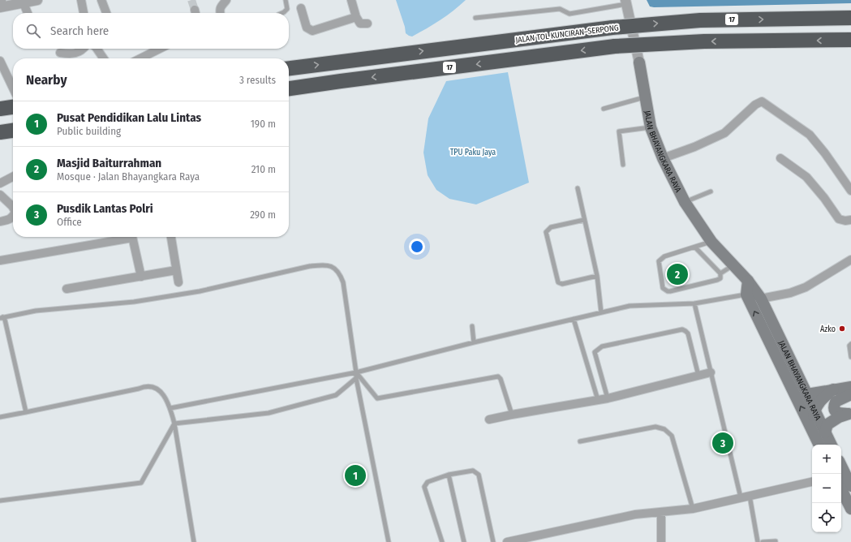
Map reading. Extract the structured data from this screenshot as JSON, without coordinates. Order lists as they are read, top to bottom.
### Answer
{
  "streets": {
    "highway": ["17", "JALAN TOL KUNCIRAN–SERPONG"],
    "main road": ["JALAN BHAYANGKARA RAYA"]
  },
  "parks": ["TPU Paku Jaya"],
  "places": ["Azko"],
  "page": {
    "search": "Search here",
    "heading": ["Nearby", "3 results"],
    "list": [
      {
        "mark": "1",
        "name": "Pusat Pendidikan Lalu Lintas",
        "note": "Public building",
        "value": "190 m"
      },
      {
        "mark": "2",
        "name": "Masjid Baiturrahman",
        "note": "Mosque · Jalan Bhayangkara Raya",
        "value": "210 m"
      },
      {
        "mark": "3",
        "name": "Pusdik Lantas Polri",
        "note": "Office",
        "value": "290 m"
      }
    ],
    "pins": ["2", "3", "1"],
    "map_buttons": ["+", "−"]
  }
}
